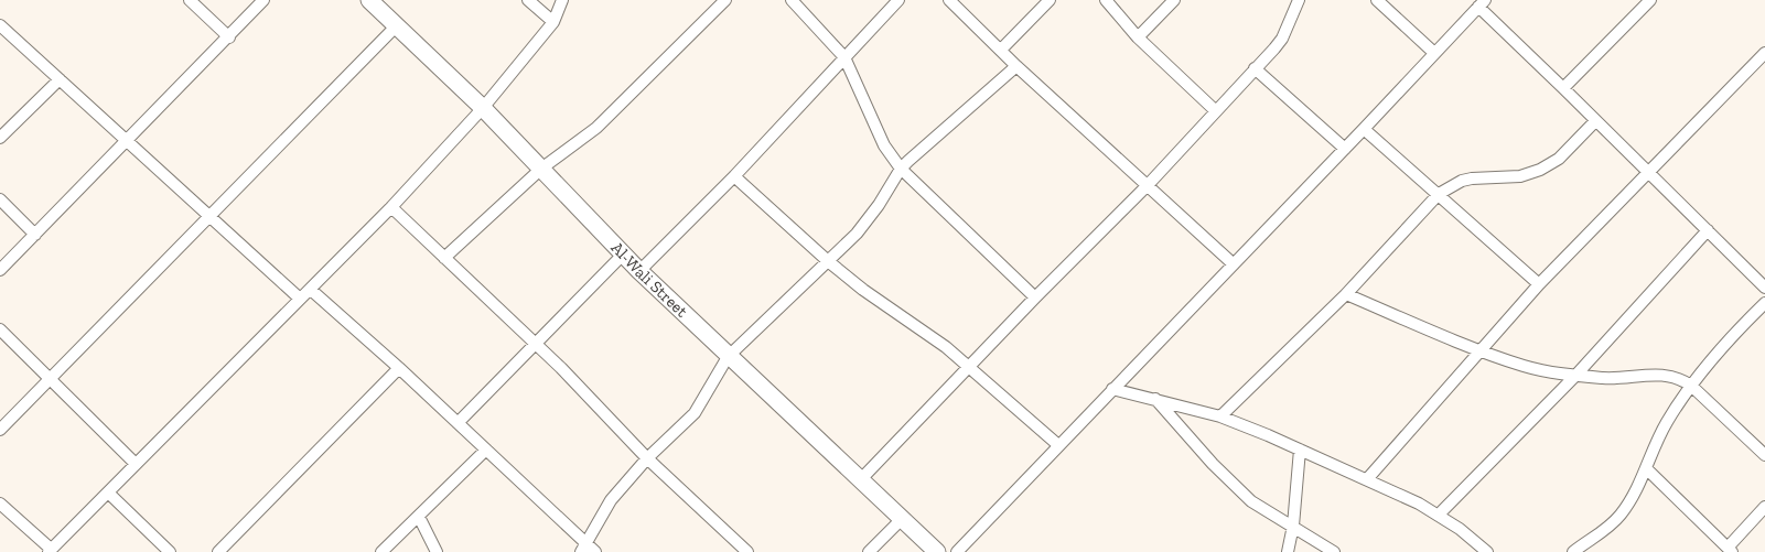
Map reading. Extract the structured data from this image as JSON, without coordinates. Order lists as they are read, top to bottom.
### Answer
{
  "streets": {
    "main road": ["Al-Wali Street"]
  }
}
